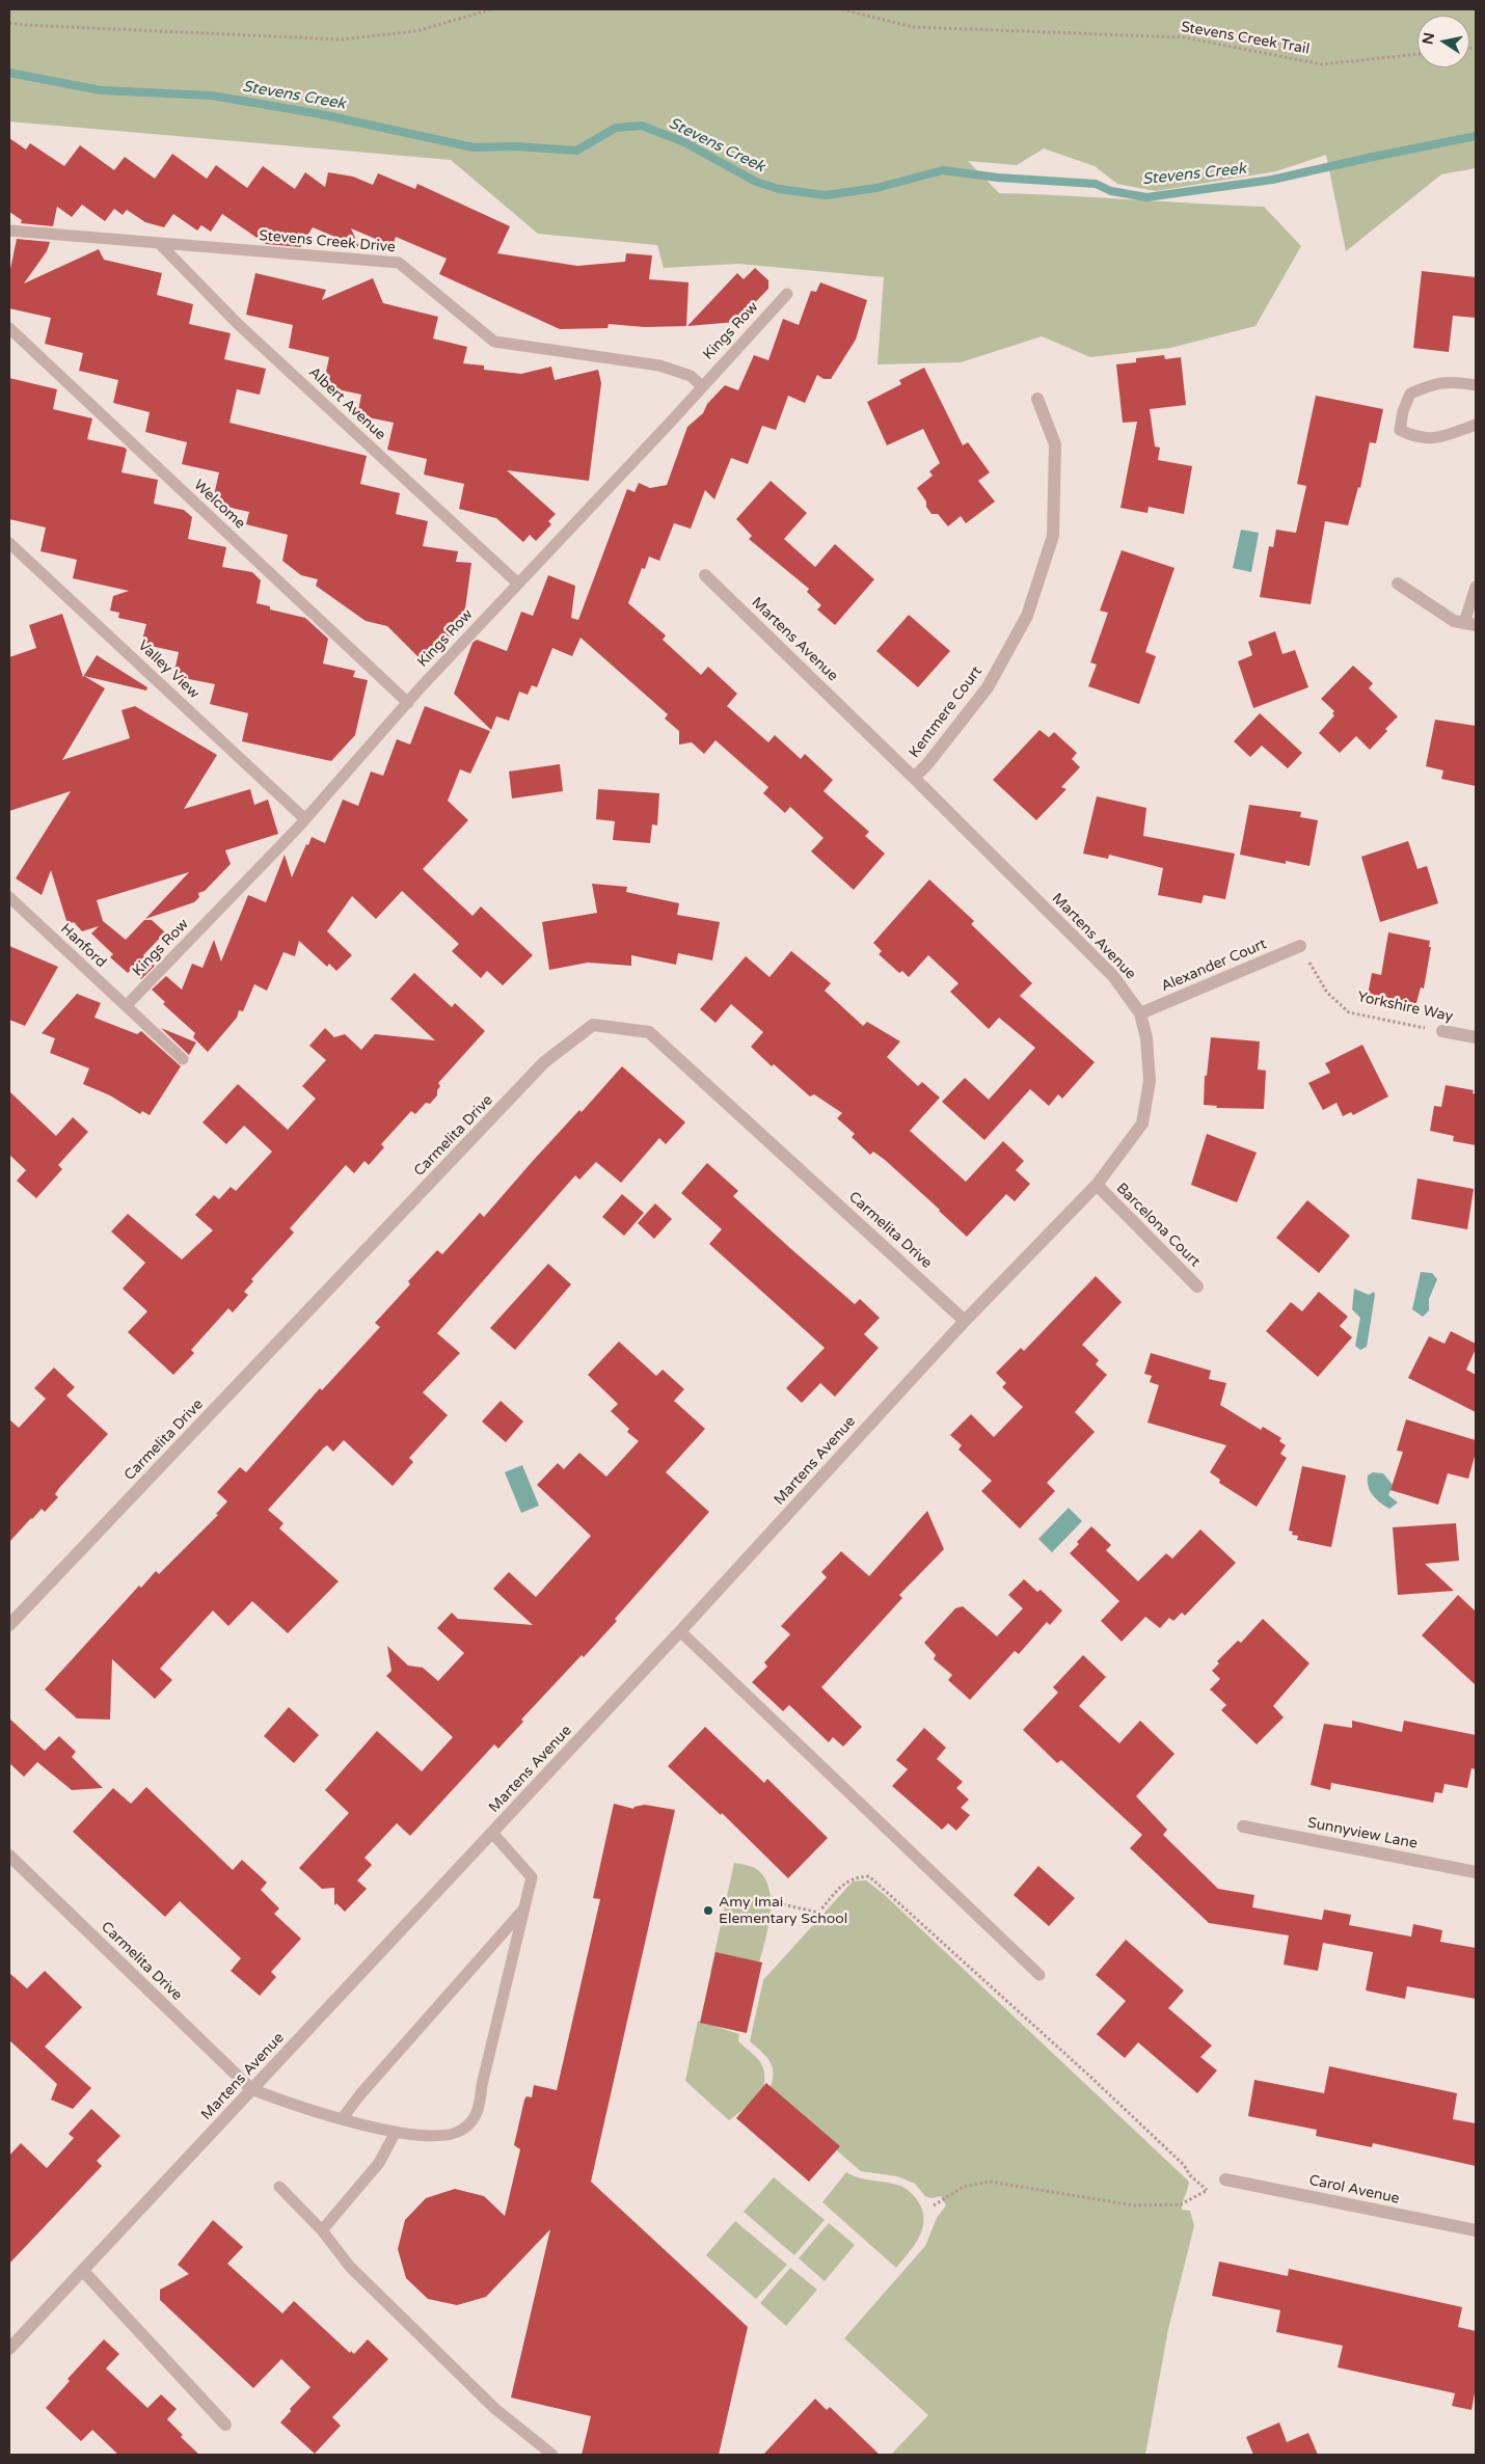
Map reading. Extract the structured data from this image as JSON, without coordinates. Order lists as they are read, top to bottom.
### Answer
{
  "streets": {
    "street": [
      "Martens Avenue",
      "Kentmere Court",
      "Alexander Court",
      "Yorkshire Way",
      "Carmelita Drive",
      "Barcelona Court",
      "Sunnyview Lane",
      "Carol Avenue"
    ],
    "lane": [
      "Stevens Creek Drive",
      "Kings Row",
      "Albert Avenue",
      "Welcome",
      "Valley View",
      "Hanford"
    ],
    "path": ["Stevens Creek Trail"]
  },
  "crossings": [
    ["Stevens Creek Drive", "Kings Row"],
    ["Stevens Creek Drive", "Albert Avenue"],
    ["Kings Row", "Albert Avenue"],
    ["Kings Row", "Welcome"],
    ["Kings Row", "Valley View"],
    ["Kings Row", "Hanford"],
    ["Martens Avenue", "Kentmere Court"],
    ["Martens Avenue", "Alexander Court"],
    ["Martens Avenue", "Carmelita Drive"],
    ["Martens Avenue", "Barcelona Court"],
    ["Alexander Court", "Yorkshire Way"]
  ],
  "water": ["Stevens Creek"],
  "places": ["Amy Imai Elementary School"],
  "north": "left"
}
